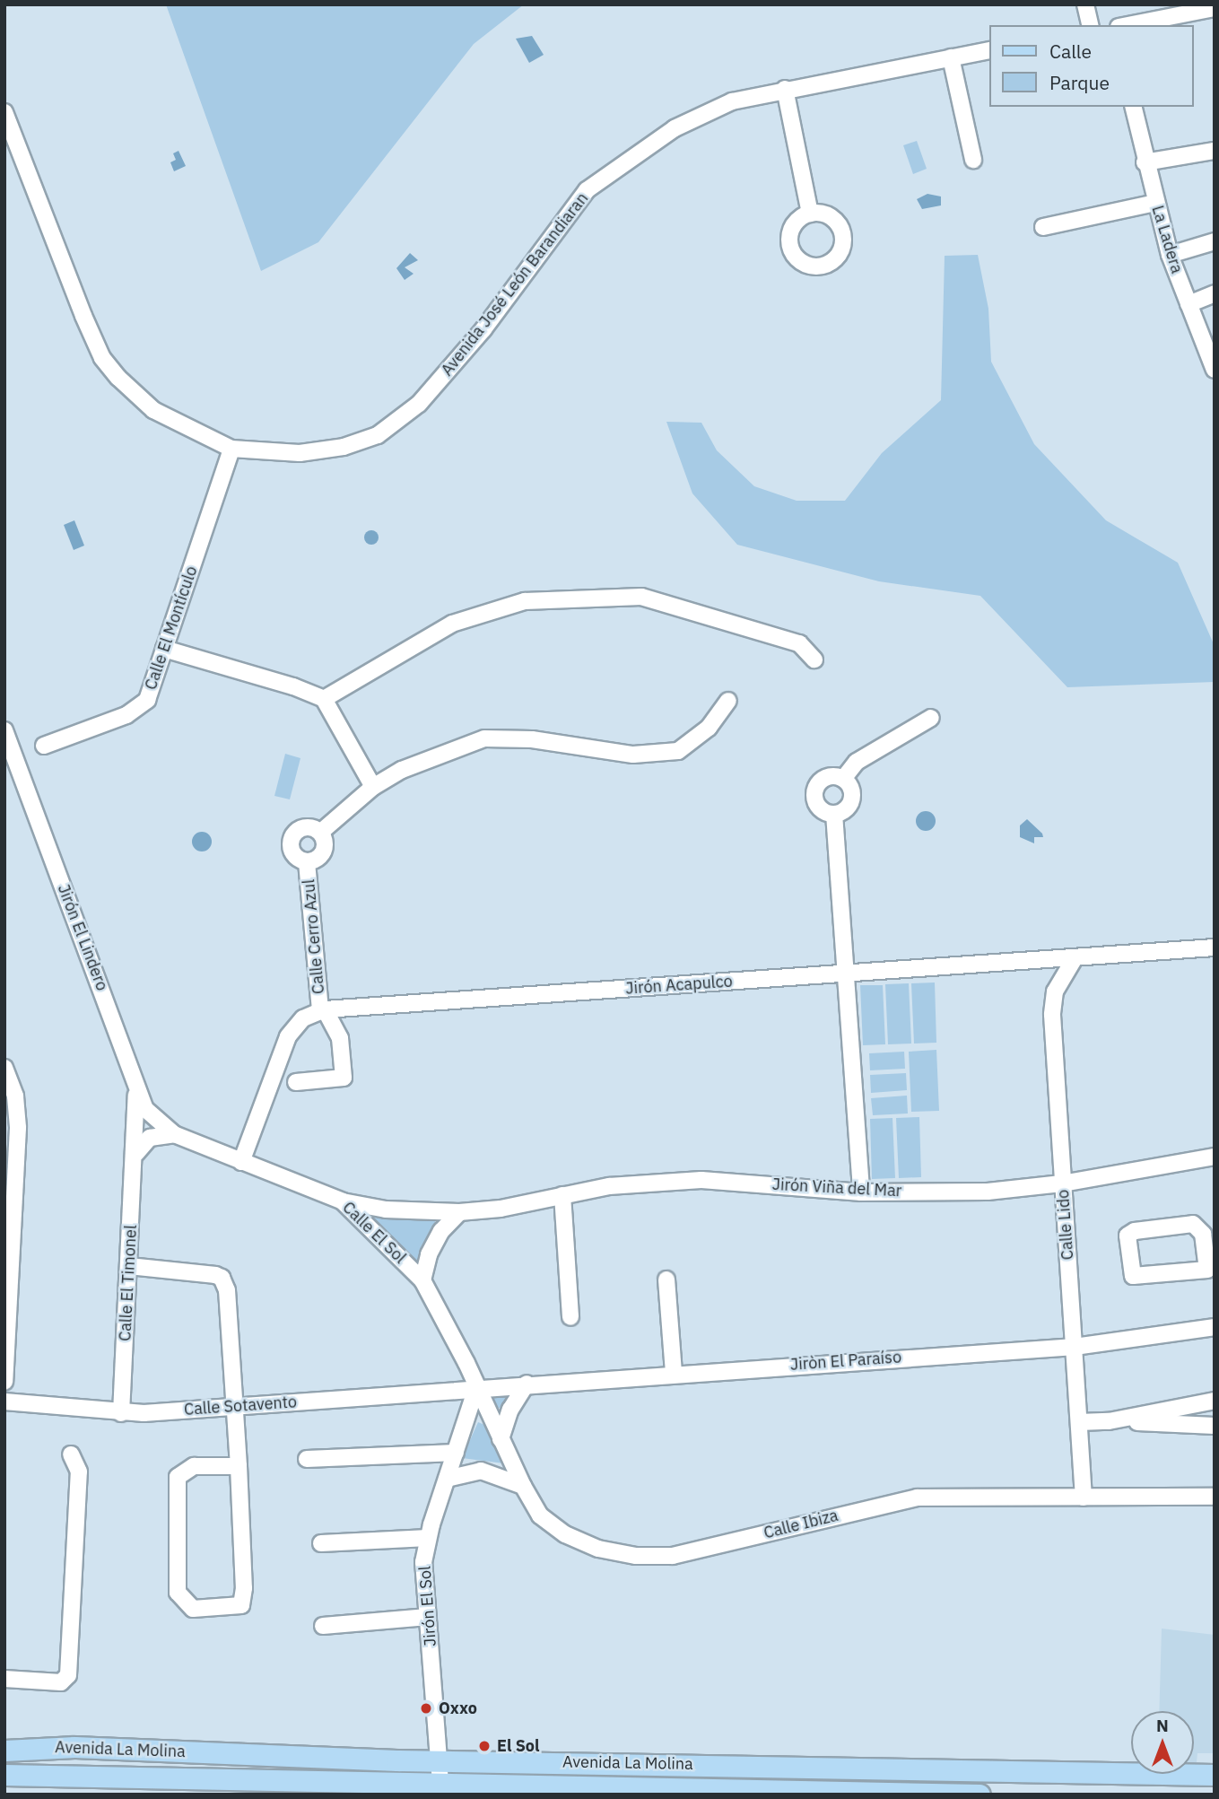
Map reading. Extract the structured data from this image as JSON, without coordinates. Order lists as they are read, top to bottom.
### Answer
{
  "streets": {
    "main road": ["Avenida La Molina"],
    "street": [
      "La Ladera",
      "Avenida José León Barandiaran",
      "Calle El Montículo",
      "Calle Cerro Azul",
      "Jirón El Lindero",
      "Jirón Acapulco",
      "Jirón Viña del Mar",
      "Calle Lido",
      "Calle El Sol",
      "Calle El Timonel",
      "Jiròn El Paraíso",
      "Calle Sotavento",
      "Calle Ibiza",
      "Jirón El Sol"
    ]
  },
  "crossings": [
    ["Avenida José León Barandiaran", "Calle El Montículo"],
    ["Calle Cerro Azul", "Jirón Acapulco"],
    ["Jirón El Lindero", "Calle El Sol"],
    ["Jirón El Lindero", "Calle El Timonel"],
    ["Jirón Acapulco", "Calle Lido"],
    ["Jirón Acapulco", "Calle El Sol"],
    ["Jirón Viña del Mar", "Calle Lido"],
    ["Jirón Viña del Mar", "Calle El Sol"],
    ["Calle Lido", "Jiròn El Paraíso"],
    ["Calle Lido", "Calle Ibiza"],
    ["Calle El Sol", "Jiròn El Paraíso"],
    ["Calle El Sol", "Calle Sotavento"],
    ["Calle El Sol", "Calle Ibiza"],
    ["Calle El Sol", "Jirón El Sol"],
    ["Calle El Timonel", "Calle Sotavento"],
    ["Jiròn El Paraíso", "Calle Sotavento"],
    ["Jiròn El Paraíso", "Calle Ibiza"],
    ["Jiròn El Paraíso", "Jirón El Sol"],
    ["Calle Sotavento", "Calle Ibiza"],
    ["Calle Sotavento", "Jirón El Sol"],
    ["Calle Ibiza", "Jirón El Sol"],
    ["Jirón El Sol", "Avenida La Molina"]
  ],
  "places": ["Oxxo", "El Sol"],
  "legend": ["Calle", "Parque"],
  "north": "top"
}
